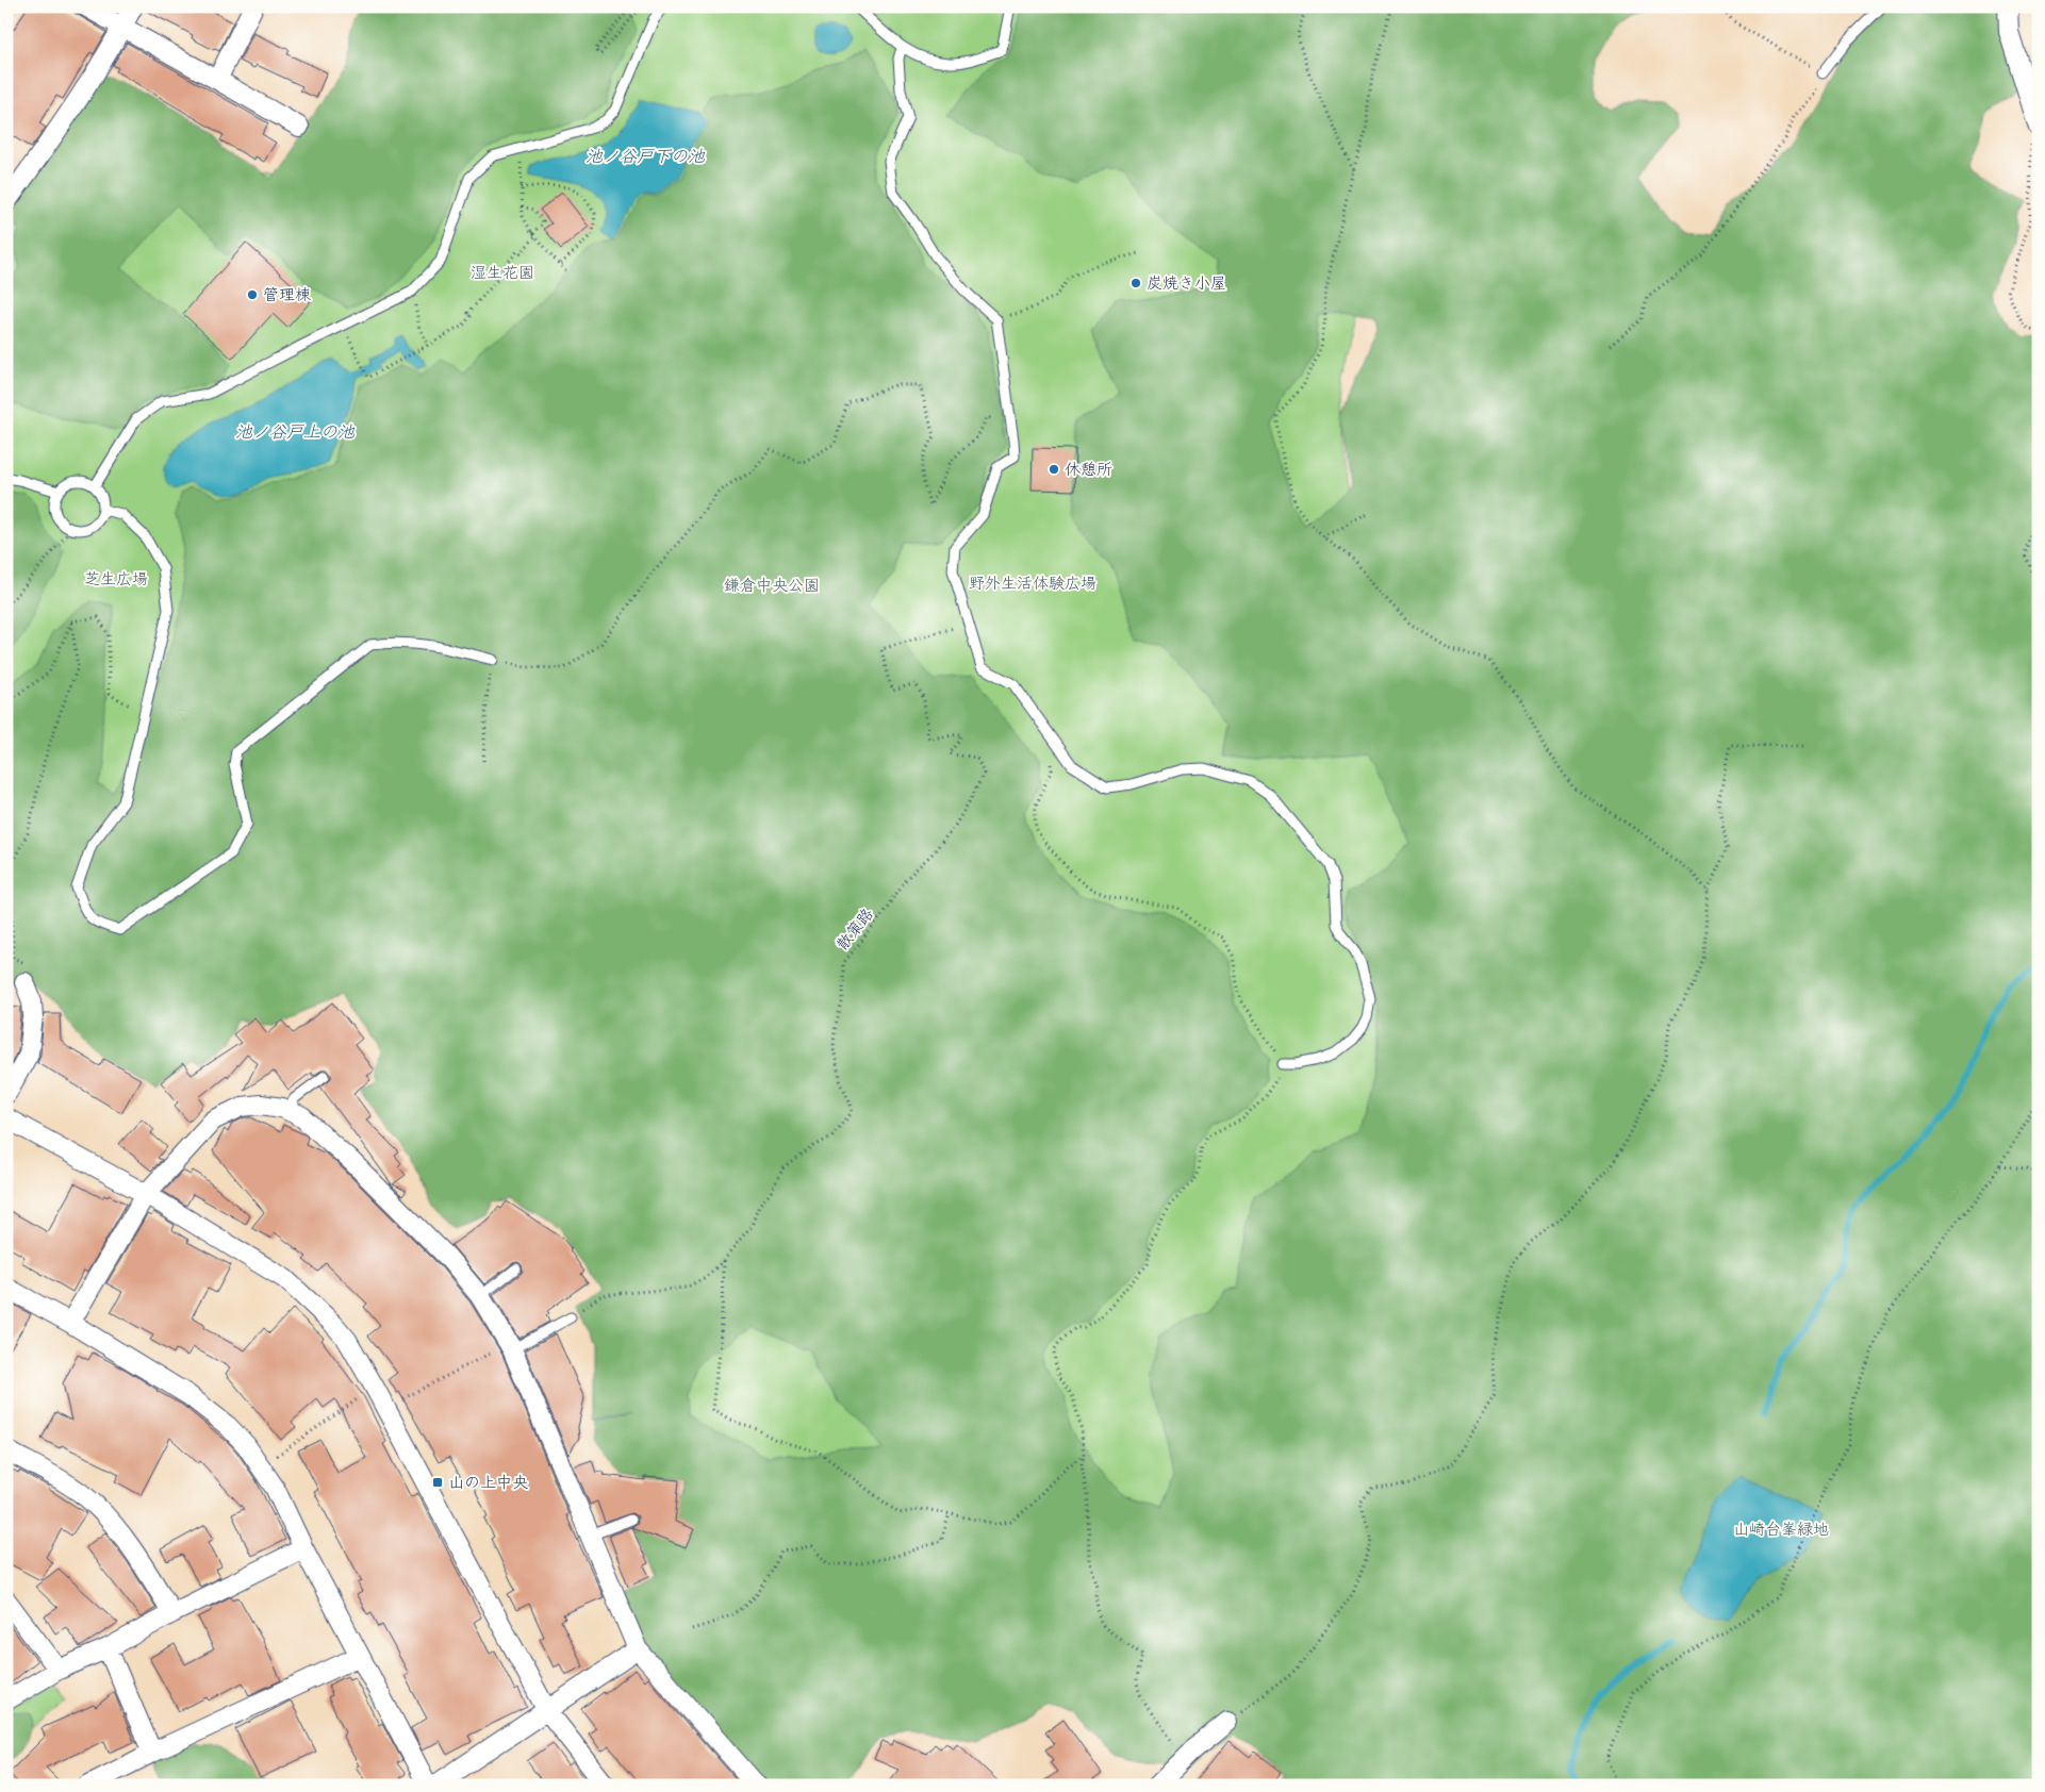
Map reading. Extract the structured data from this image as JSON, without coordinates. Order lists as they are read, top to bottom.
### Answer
{
  "streets": {
    "path": ["散策路"]
  },
  "water": ["池ノ谷戸下の池", "池ノ谷戸上の池"],
  "parks": [
    "湿生花園",
    "芝生広場",
    "野外生活体験広場",
    "鎌倉中央公園",
    "山崎台峯緑地"
  ],
  "places": {
    "other": ["炭焼き小屋", "管理棟", "休憩所"],
    "transit": ["山の上中央"]
  }
}
